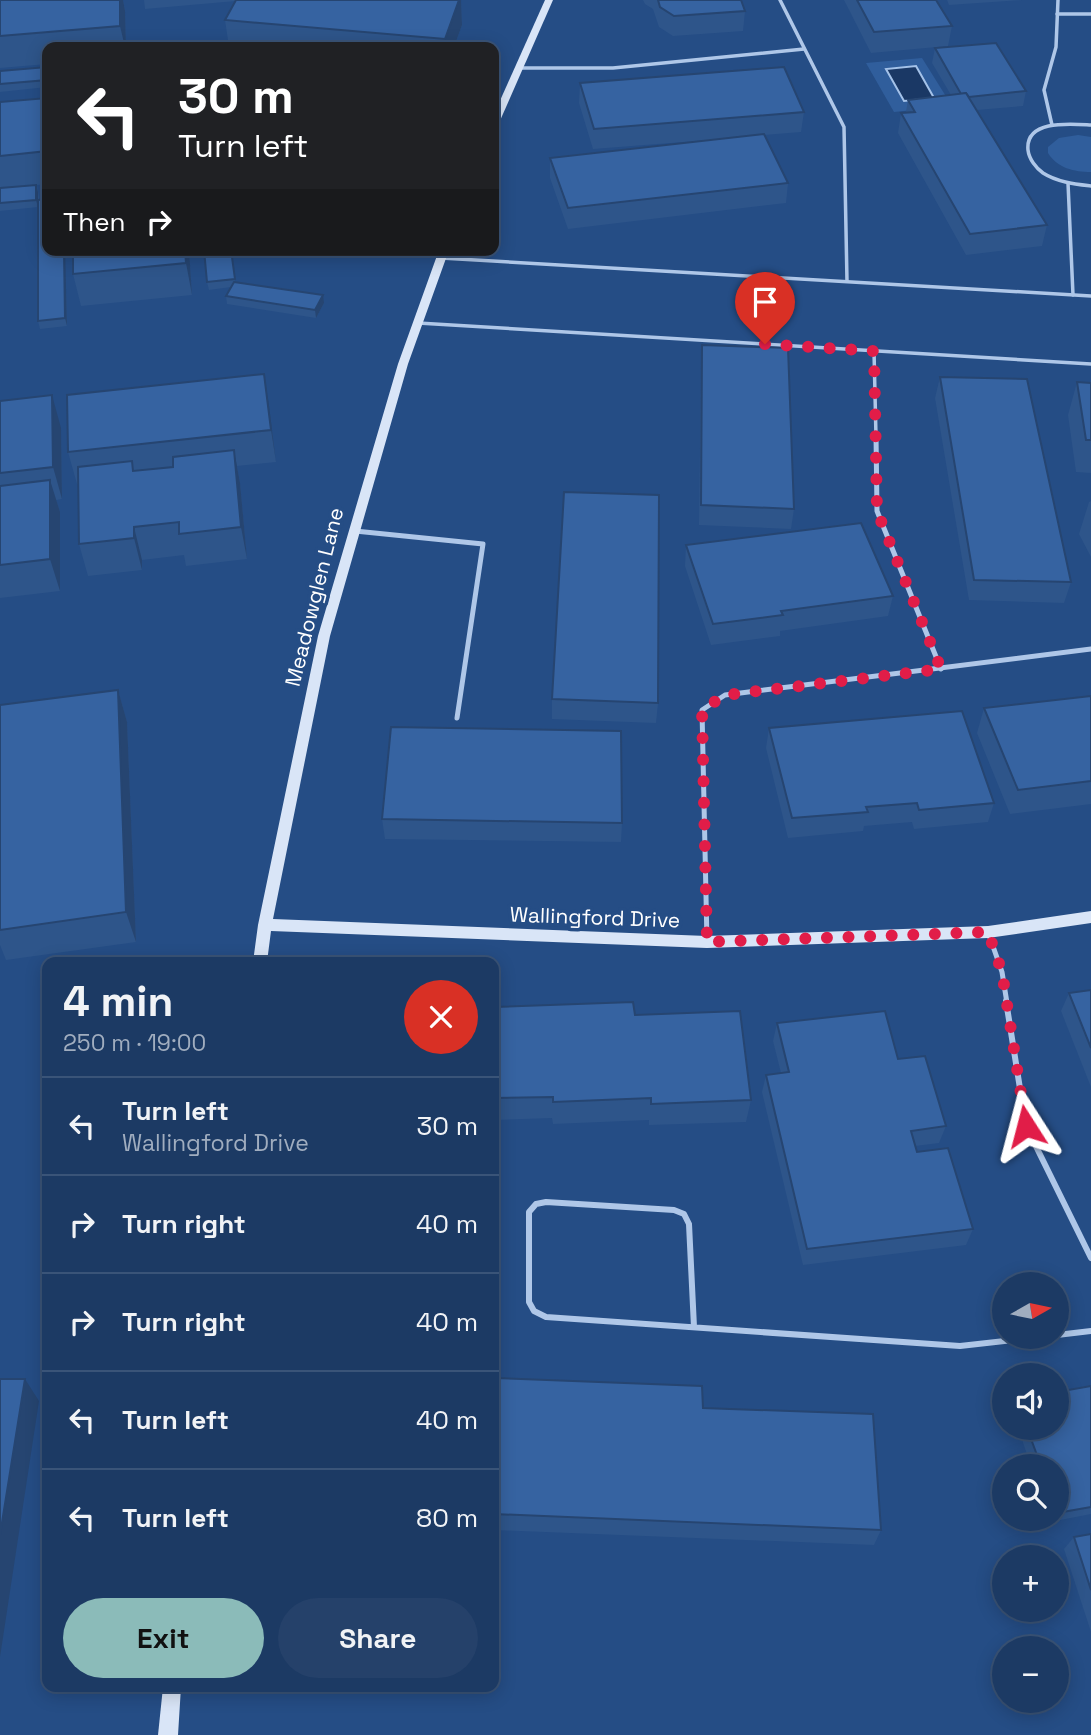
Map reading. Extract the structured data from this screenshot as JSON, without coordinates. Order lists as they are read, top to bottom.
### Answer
{
  "streets": {
    "street": ["Meadowglen Lane", "Wallingford Drive"]
  },
  "crossings": [
    ["Meadowglen Lane", "Wallingford Drive"]
  ],
  "north": "right",
  "page": {
    "turn": ["30 m", "Turn left"],
    "then": "Then",
    "heading": ["4 min", "250 m · 19:00"],
    "list": [
      {
        "name": "Turn left",
        "note": "Wallingford Drive",
        "value": "30 m"
      },
      {
        "name": "Turn right",
        "value": "40 m"
      },
      {
        "name": "Turn right",
        "value": "40 m"
      },
      {
        "name": "Turn left",
        "value": "40 m"
      },
      {
        "name": "Turn left",
        "value": "80 m"
      }
    ],
    "map_buttons": ["+", "−"],
    "buttons": ["Exit", "Share"]
  }
}
